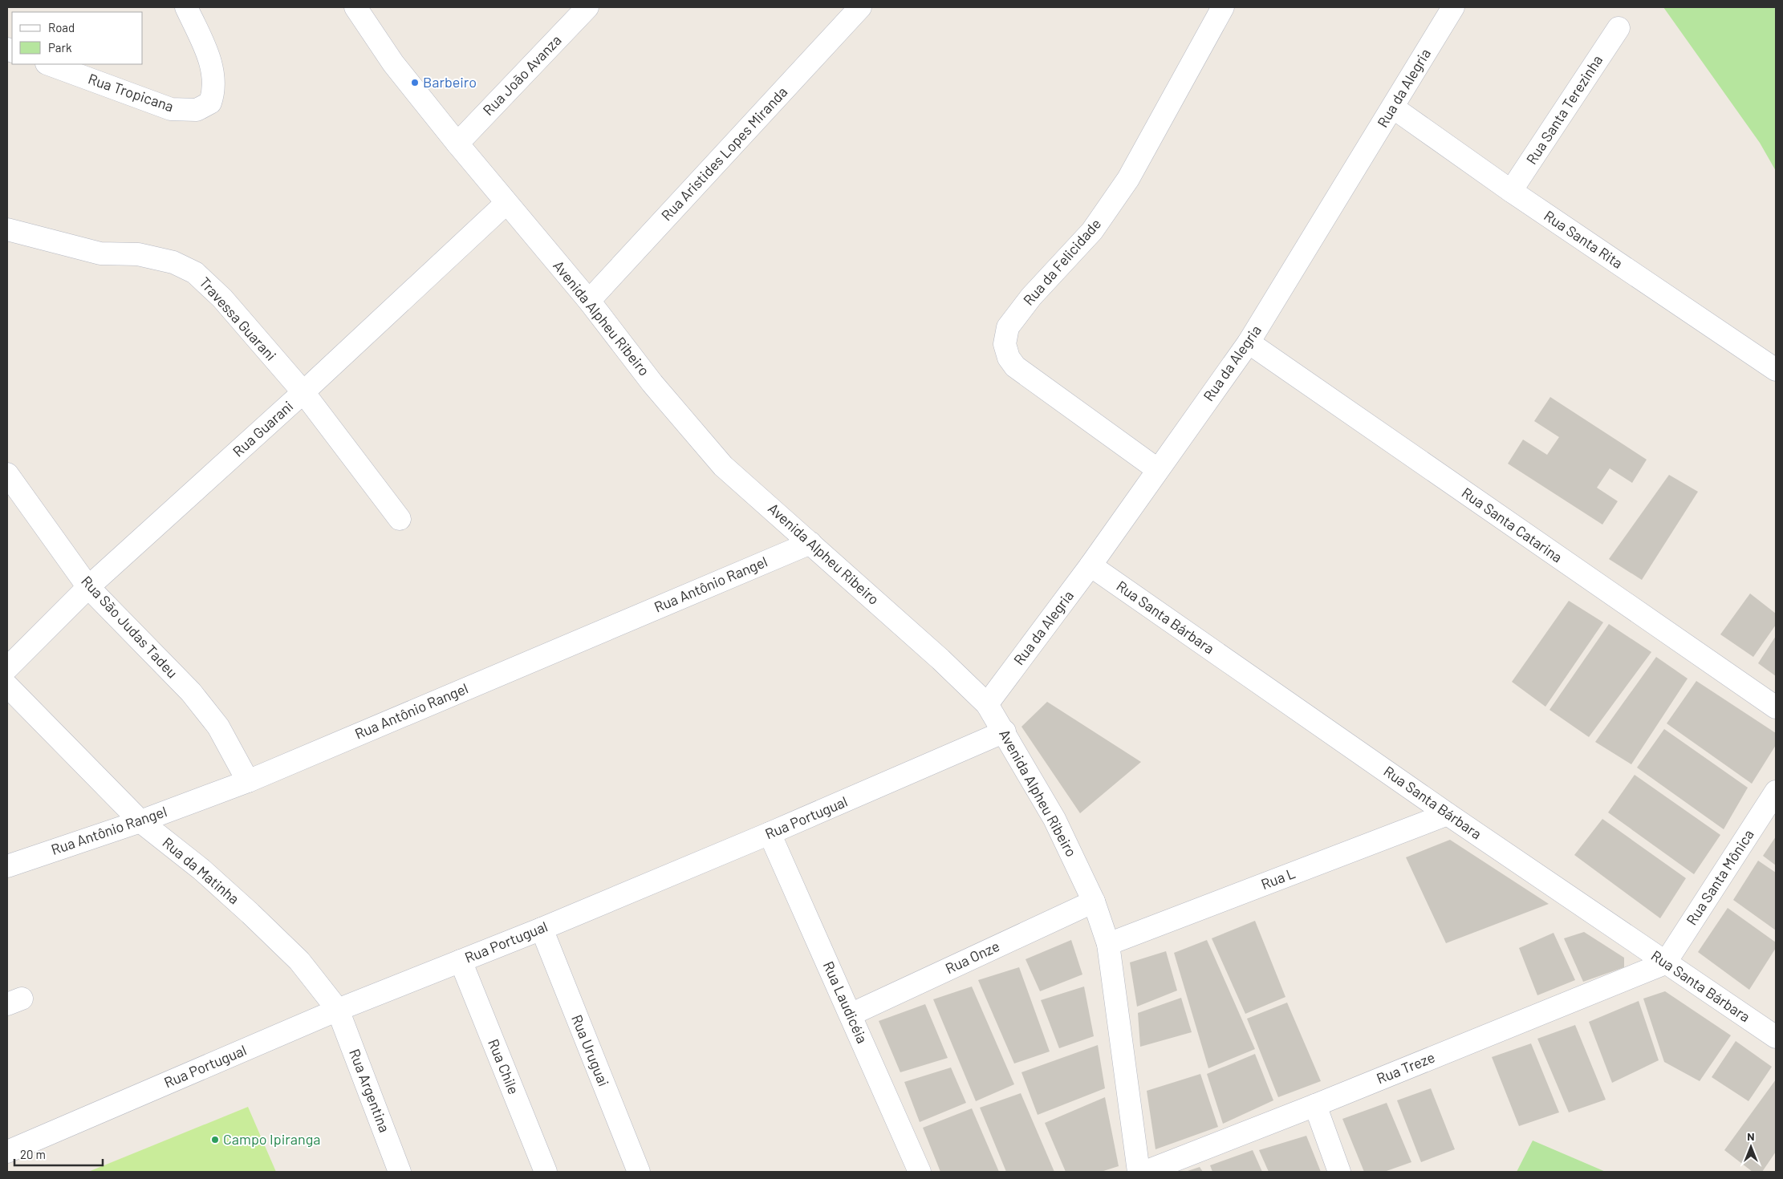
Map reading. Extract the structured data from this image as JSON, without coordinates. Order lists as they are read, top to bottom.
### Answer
{
  "streets": {
    "street": [
      "Rua João Avanza",
      "Rua da Alegria",
      "Rua Tropicana",
      "Rua Santa Terezinha",
      "Rua Aristides Lopes Miranda",
      "Rua Santa Rita",
      "Rua da Felicidade",
      "Avenida Alpheu Ribeiro",
      "Travessa Guarani",
      "Rua Guarani",
      "Rua Santa Catarina",
      "Rua Antônio Rangel",
      "Rua Santa Bárbara",
      "Rua São Judas Tadeu",
      "Rua Portugual",
      "Rua da Matinha",
      "Rua Santa Mônica",
      "Rua L",
      "Rua Onze",
      "Rua Laudicéia",
      "Rua Uruguai",
      "Rua Chile",
      "Rua Treze",
      "Rua Argentina"
    ]
  },
  "crossings": [
    ["Rua João Avanza", "Avenida Alpheu Ribeiro"],
    ["Rua da Alegria", "Rua Santa Rita"],
    ["Rua da Alegria", "Rua da Felicidade"],
    ["Rua da Alegria", "Avenida Alpheu Ribeiro"],
    ["Rua da Alegria", "Rua Santa Catarina"],
    ["Rua da Alegria", "Rua Santa Bárbara"],
    ["Rua Santa Terezinha", "Rua Santa Rita"],
    ["Rua Aristides Lopes Miranda", "Avenida Alpheu Ribeiro"],
    ["Avenida Alpheu Ribeiro", "Rua Guarani"],
    ["Avenida Alpheu Ribeiro", "Rua Antônio Rangel"],
    ["Avenida Alpheu Ribeiro", "Rua Portugual"],
    ["Avenida Alpheu Ribeiro", "Rua L"],
    ["Avenida Alpheu Ribeiro", "Rua Onze"],
    ["Travessa Guarani", "Rua Guarani"],
    ["Rua Guarani", "Rua São Judas Tadeu"],
    ["Rua Antônio Rangel", "Rua São Judas Tadeu"],
    ["Rua Antônio Rangel", "Rua da Matinha"],
    ["Rua Santa Bárbara", "Rua Santa Mônica"],
    ["Rua Santa Bárbara", "Rua L"],
    ["Rua Santa Bárbara", "Rua Treze"],
    ["Rua Portugual", "Rua da Matinha"],
    ["Rua Portugual", "Rua Laudicéia"],
    ["Rua Portugual", "Rua Uruguai"],
    ["Rua Portugual", "Rua Chile"],
    ["Rua Portugual", "Rua Argentina"],
    ["Rua da Matinha", "Rua Argentina"],
    ["Rua Santa Mônica", "Rua Treze"],
    ["Rua Onze", "Rua Laudicéia"]
  ],
  "places": ["Barbeiro", "Campo Ipiranga"],
  "legend": ["Road", "Park"],
  "scale_bar": "20 m",
  "north": "top"
}
